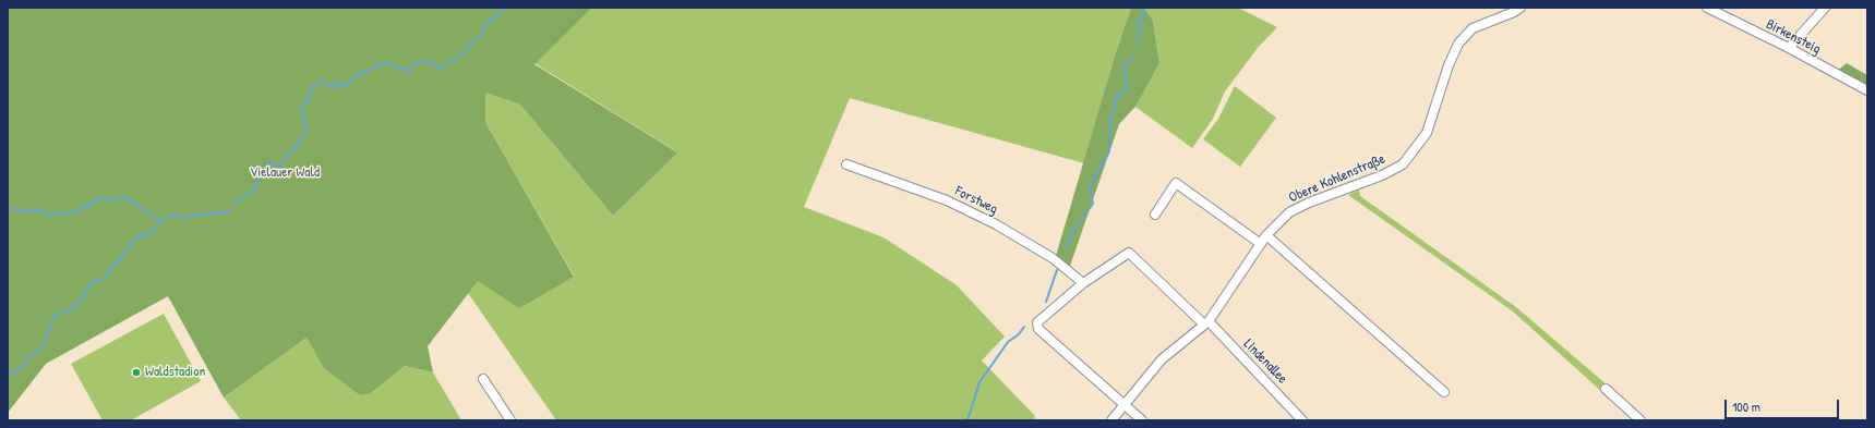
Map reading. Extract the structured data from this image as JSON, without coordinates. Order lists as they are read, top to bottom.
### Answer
{
  "streets": {
    "street": [
      "Birkensteig",
      "Obere Kohlenstraße",
      "Forstweg",
      "Lindenallee"
    ]
  },
  "crossings": [
    ["Obere Kohlenstraße", "Lindenallee"]
  ],
  "parks": ["Vielauer Wald"],
  "places": ["Waldstadion"],
  "scale_bar": "100 m"
}
